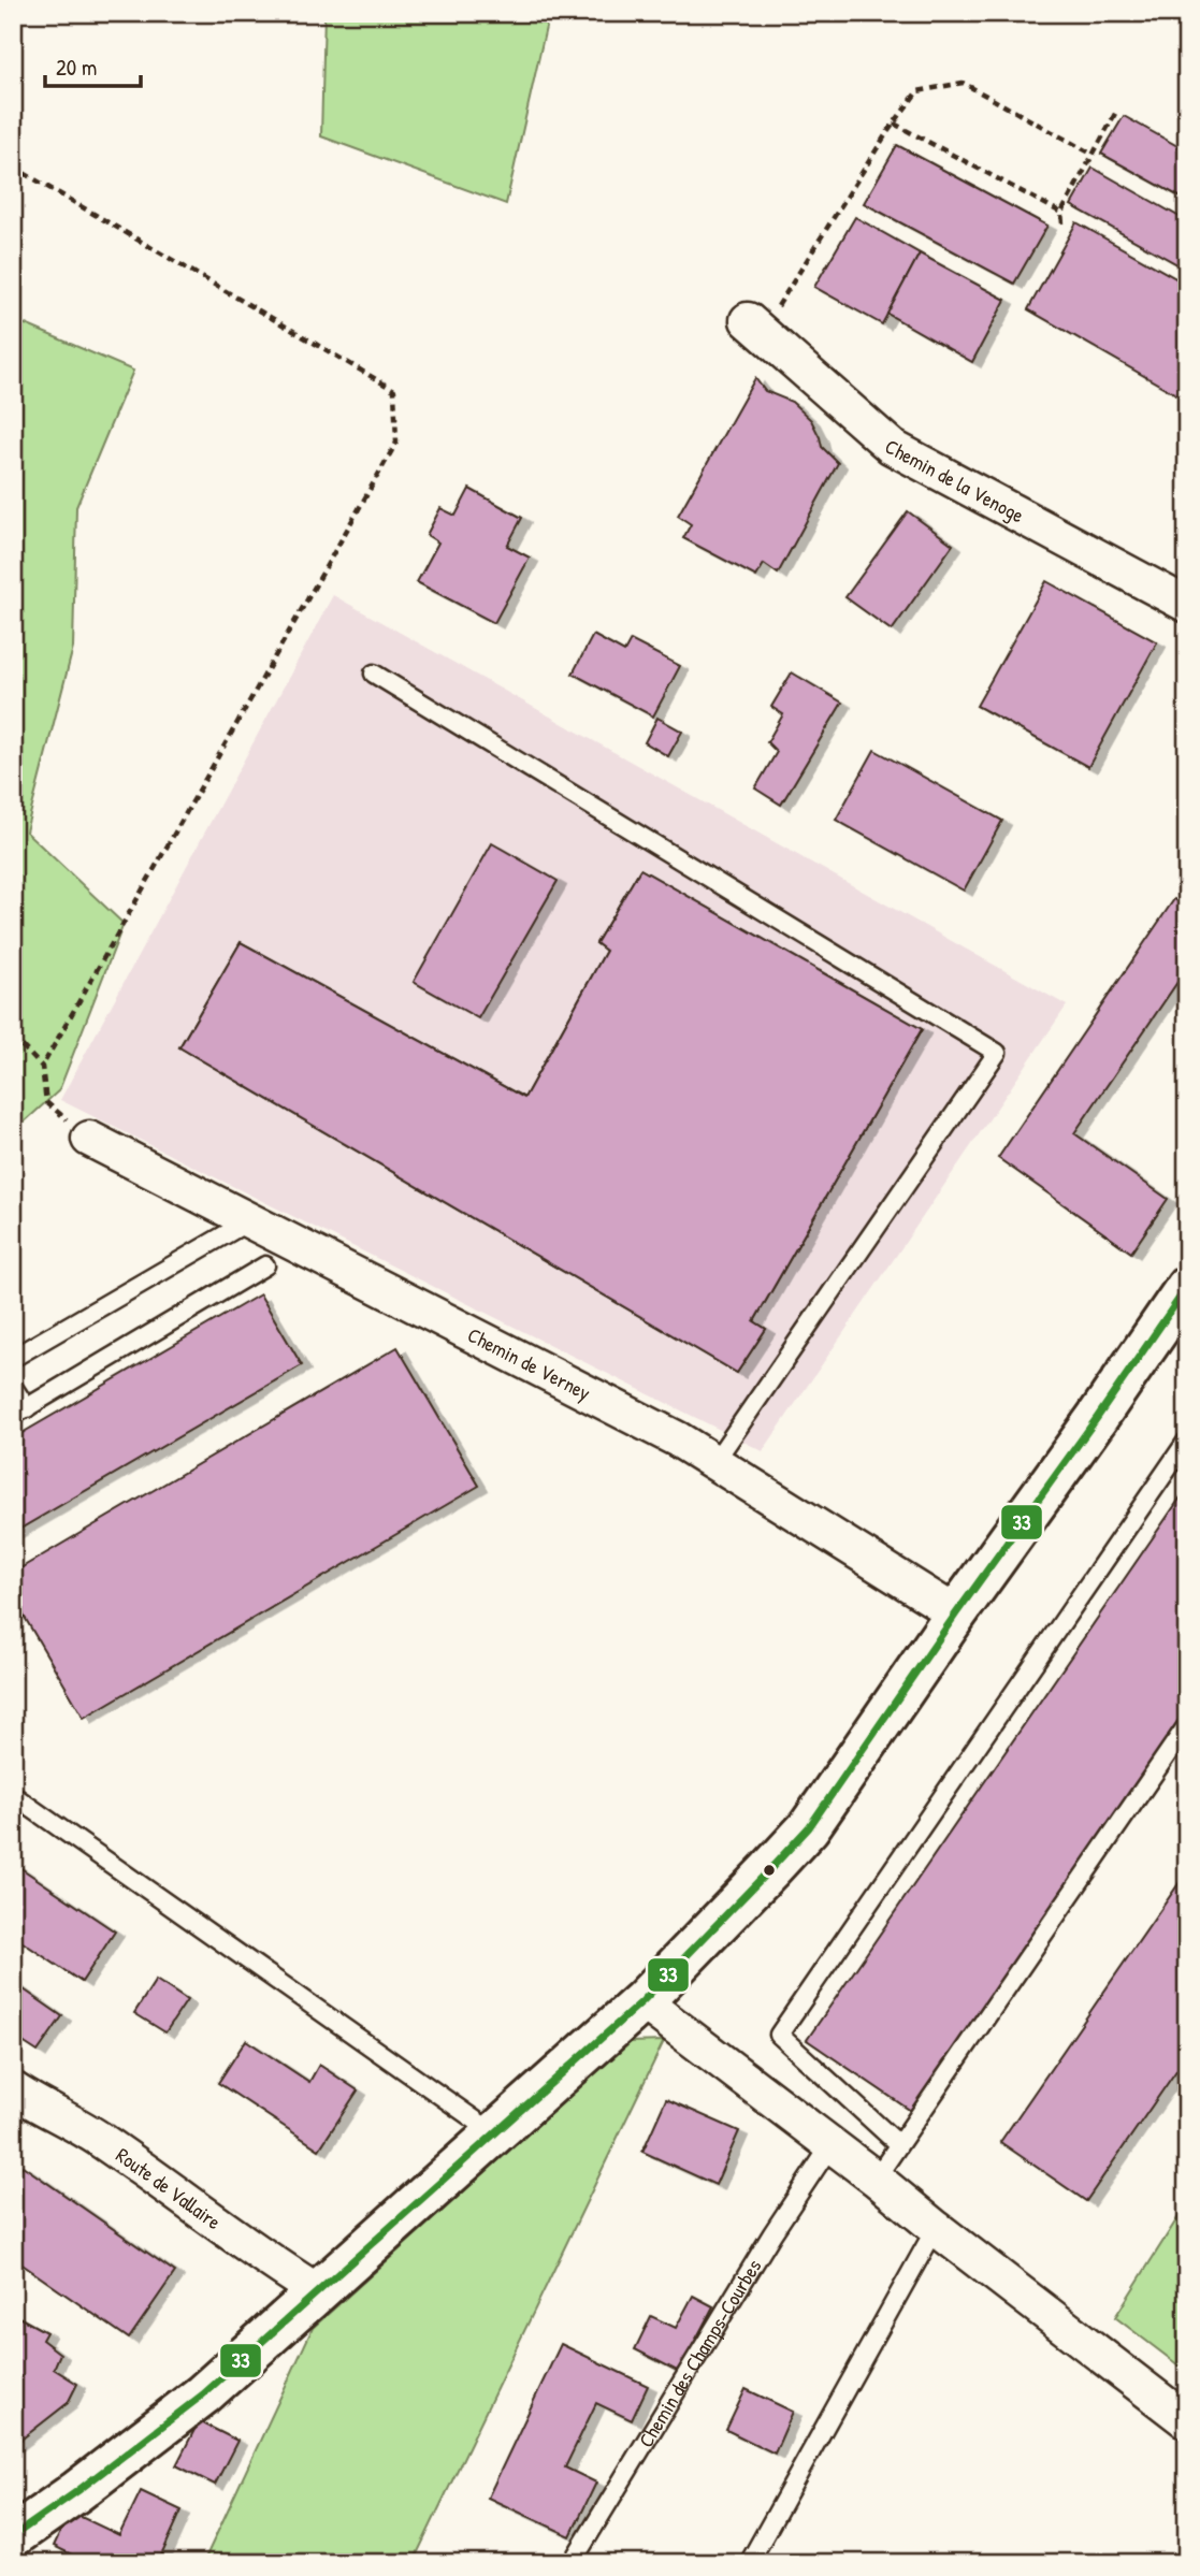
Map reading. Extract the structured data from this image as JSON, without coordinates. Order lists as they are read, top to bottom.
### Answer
{
  "streets": {
    "street": ["Chemin de la Venoge", "Chemin de Verney", "Route de Vallaire"],
    "lane": ["Chemin des Champs-Courbes"]
  },
  "lines": ["transit line 33"],
  "scale_bar": "20 m"
}
